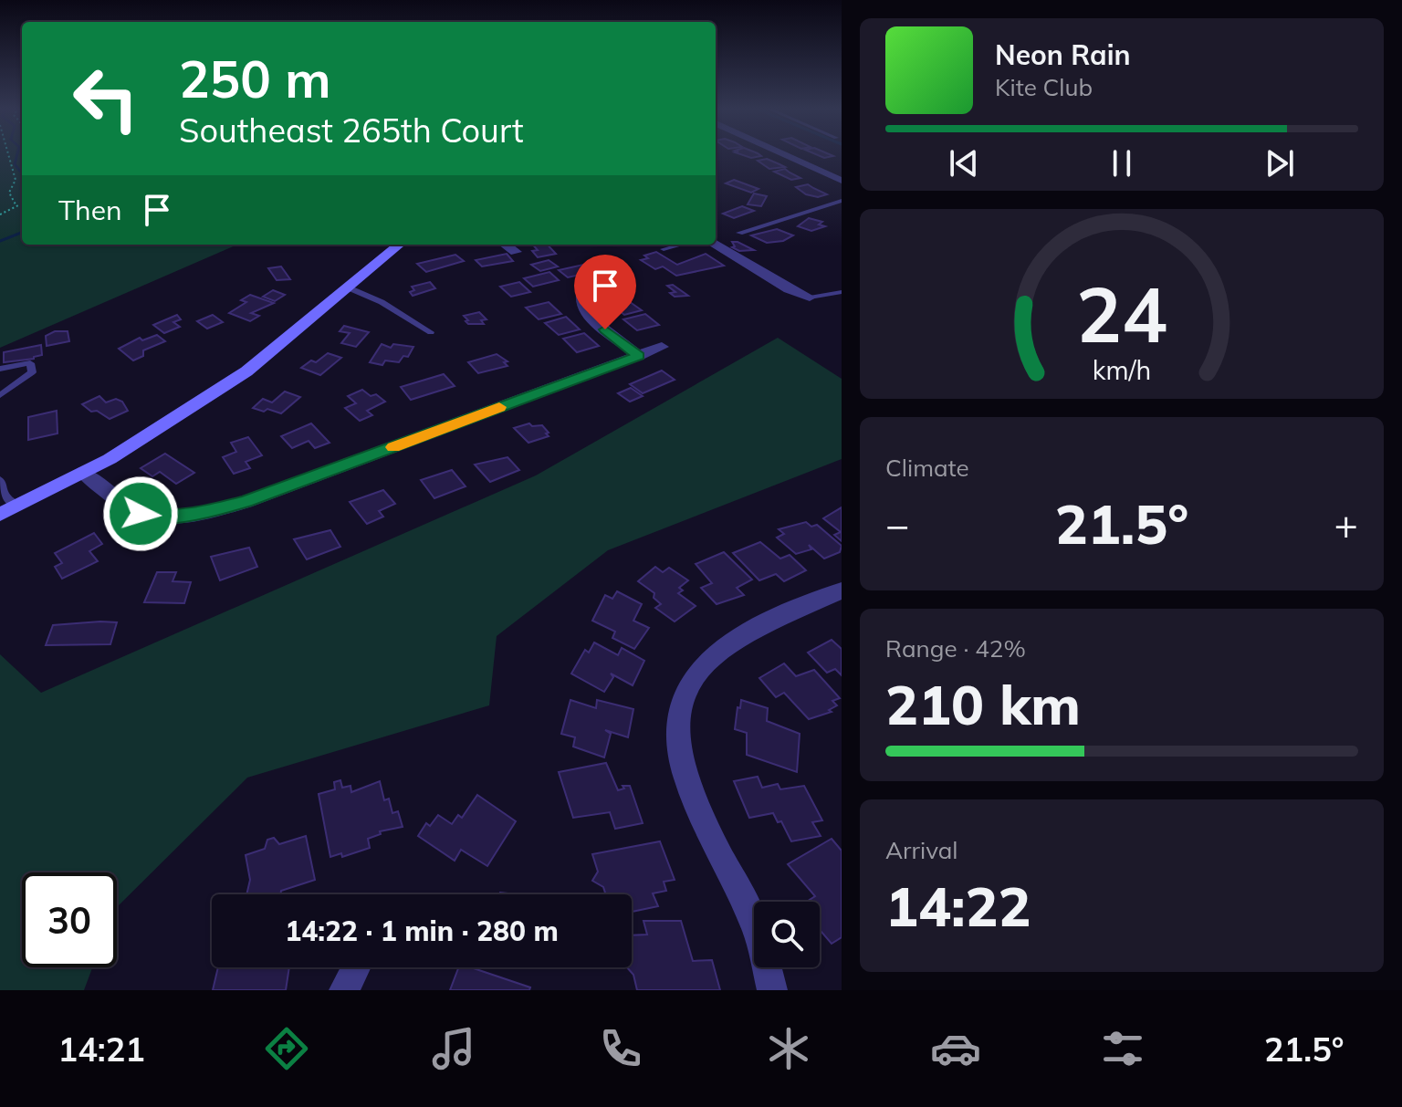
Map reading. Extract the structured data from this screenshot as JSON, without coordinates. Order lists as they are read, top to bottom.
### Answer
{
  "page": {
    "turn": ["250 m", "Southeast 265th Court"],
    "song": ["Neon Rain", "Kite Club"],
    "then": "Then",
    "tile": [
      "Climate",
      ["Range · 42%", "210 km"],
      ["Arrival", "14:22"]
    ],
    "heat": ["−", "21.5°", "+"],
    "limit": "30",
    "trip": "14:22 · 1 min · 280 m",
    "tabs": ["14:21", "21.5°"],
    "gauge": ["24", "km/h"]
  }
}
